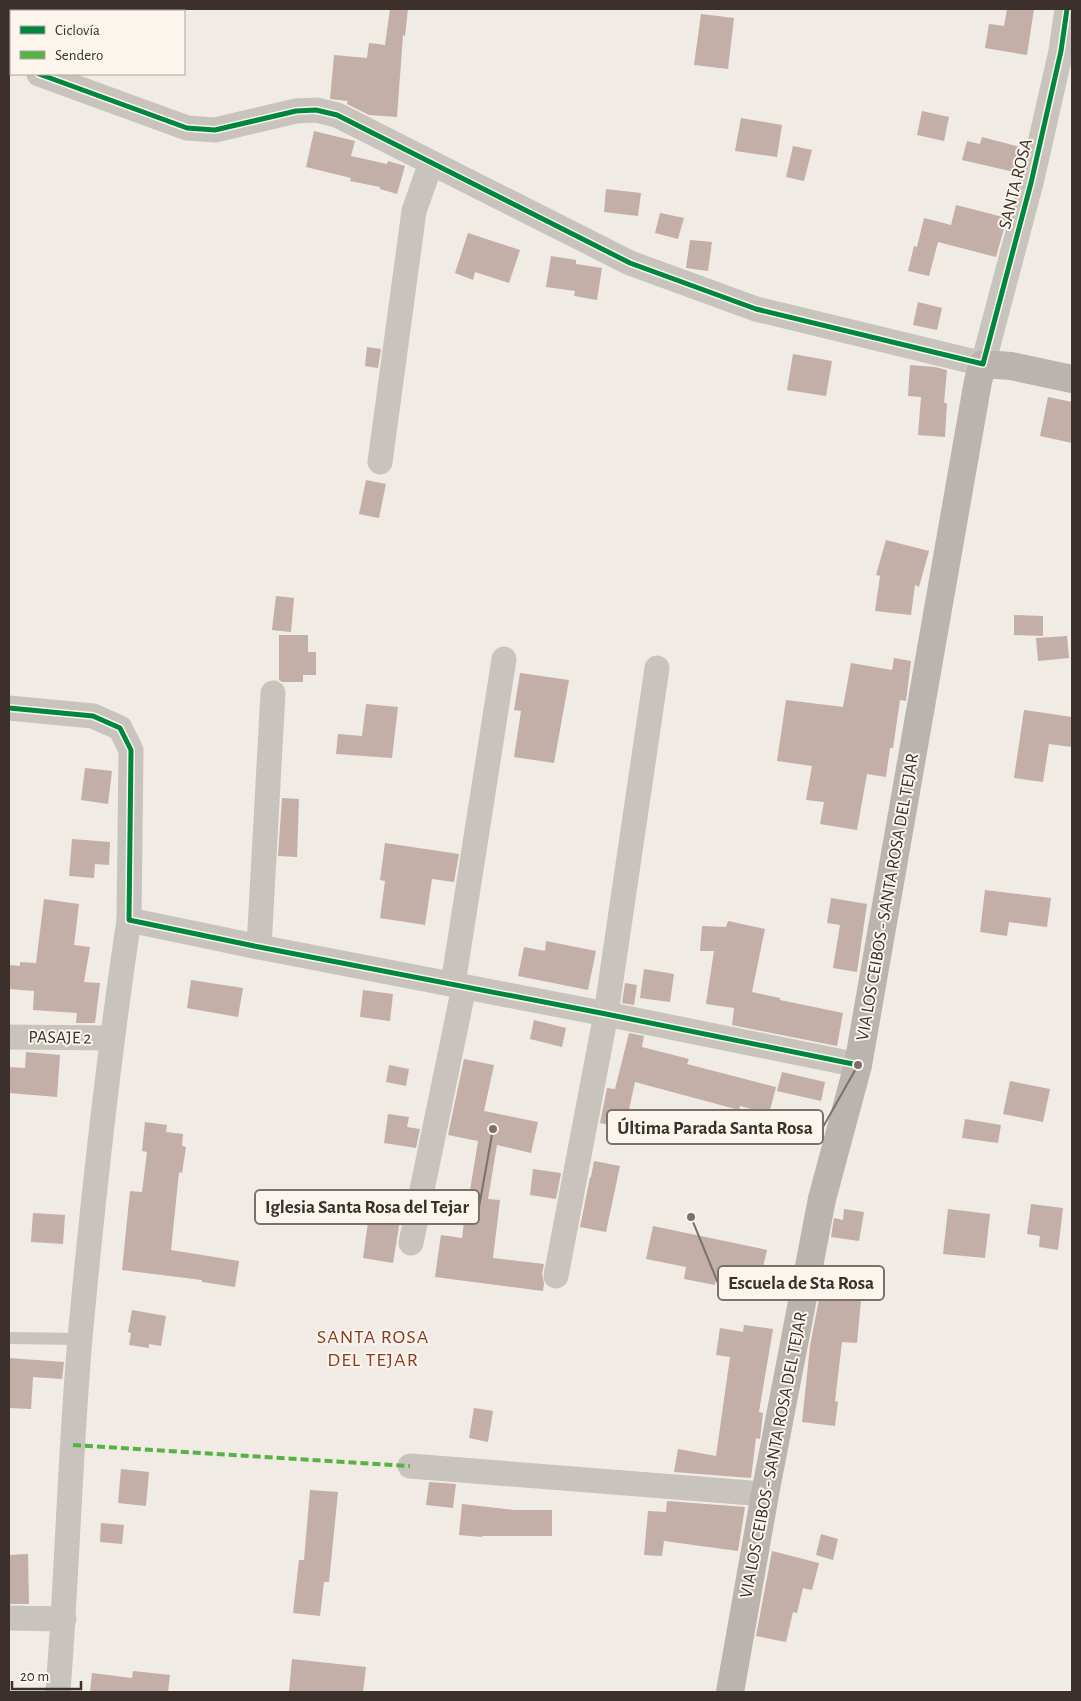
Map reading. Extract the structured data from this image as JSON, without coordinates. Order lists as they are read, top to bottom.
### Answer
{
  "streets": {
    "main road": ["VIA LOS CEIBOS - SANTA ROSA DEL TEJAR"],
    "street": ["SANTA ROSA", "PASAJE 2"]
  },
  "crossings": [
    ["SANTA ROSA", "VIA LOS CEIBOS - SANTA ROSA DEL TEJAR"]
  ],
  "districts": ["SANTA ROSA DEL TEJAR"],
  "places": ["Última Parada Santa Rosa", "Iglesia Santa Rosa del Tejar", "Escuela de Sta Rosa"],
  "legend": ["Ciclovía", "Sendero"],
  "scale_bar": "20 m"
}
